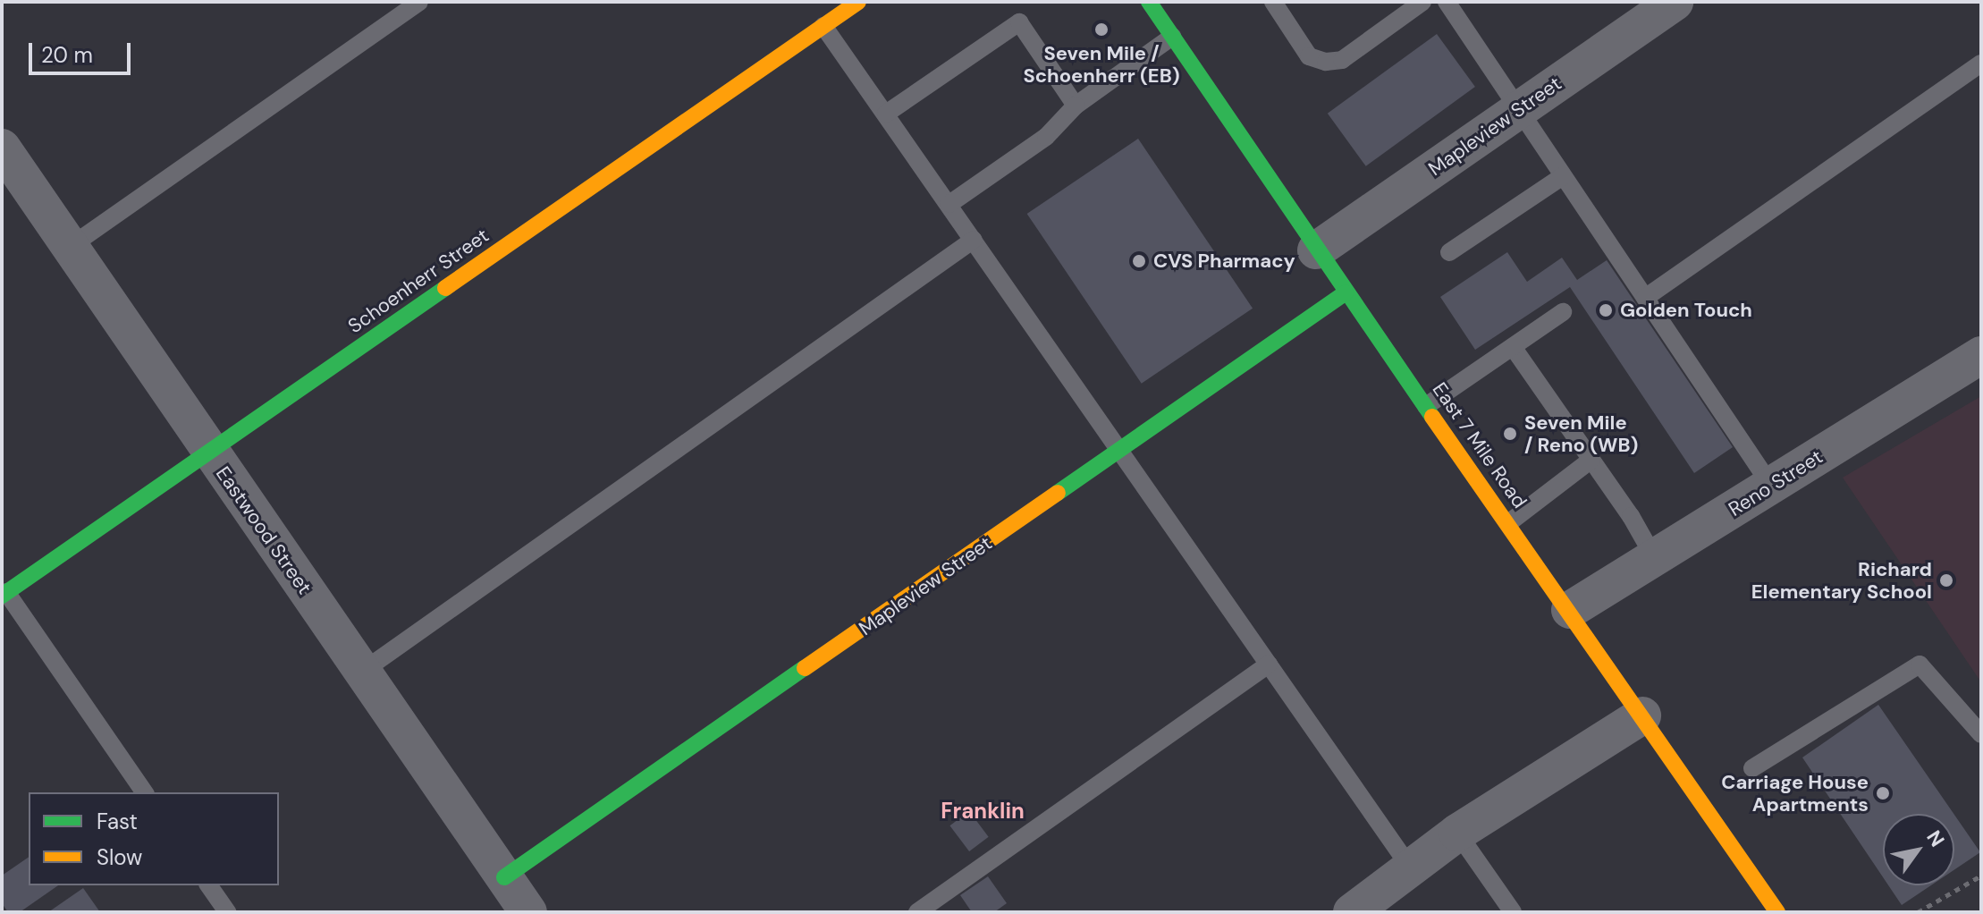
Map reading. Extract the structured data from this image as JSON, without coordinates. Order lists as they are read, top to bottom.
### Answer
{
  "streets": {
    "street": [
      "Mapleview Street",
      "Schoenherr Street",
      "East 7 Mile Road",
      "Reno Street",
      "Eastwood Street"
    ]
  },
  "crossings": [
    ["Mapleview Street", "East 7 Mile Road"],
    ["Mapleview Street", "Eastwood Street"],
    ["Schoenherr Street", "Eastwood Street"],
    ["East 7 Mile Road", "Reno Street"]
  ],
  "districts": ["Franklin"],
  "places": [
    "Seven Mile / Schoenherr (EB)",
    "CVS Pharmacy",
    "Golden Touch",
    "Seven Mile / Reno (WB)",
    "Richard Elementary School",
    "Carriage House Apartments"
  ],
  "legend": ["Fast", "Slow"],
  "scale_bar": "20 m",
  "north": "top right"
}
